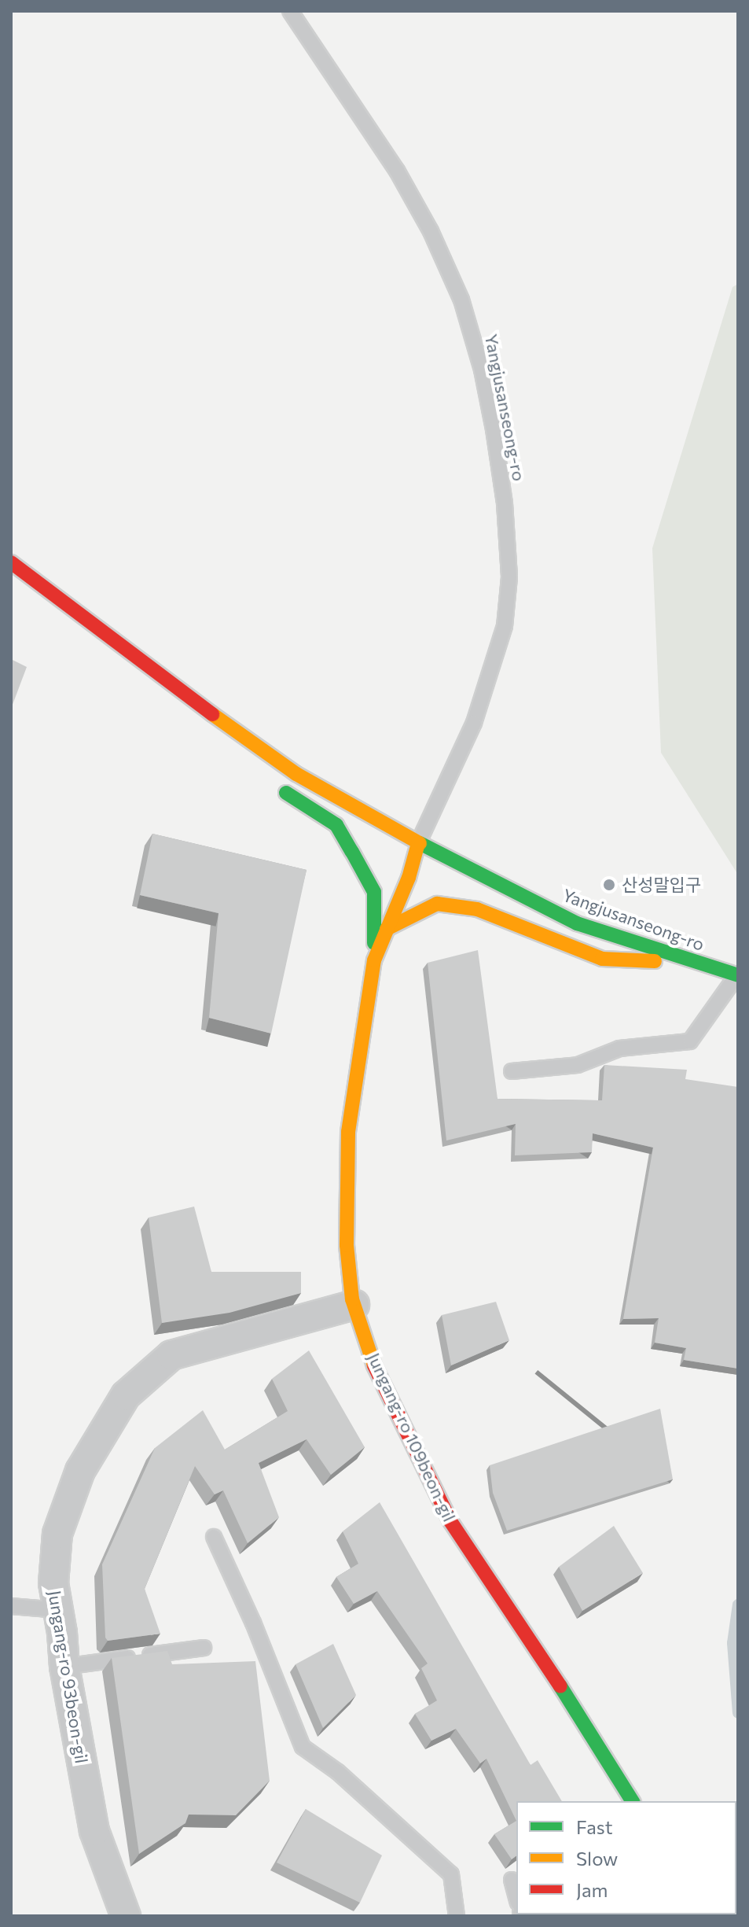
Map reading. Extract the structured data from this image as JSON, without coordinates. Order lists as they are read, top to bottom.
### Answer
{
  "streets": {
    "street": ["Yangjusanseong-ro", "Jungang-ro 109beon-gil", "Jungang-ro 93beon-gil"]
  },
  "crossings": [
    ["Yangjusanseong-ro", "Jungang-ro 109beon-gil"],
    ["Jungang-ro 109beon-gil", "Jungang-ro 93beon-gil"]
  ],
  "places": ["산성말입구"],
  "legend": ["Fast", "Slow", "Jam"]
}
